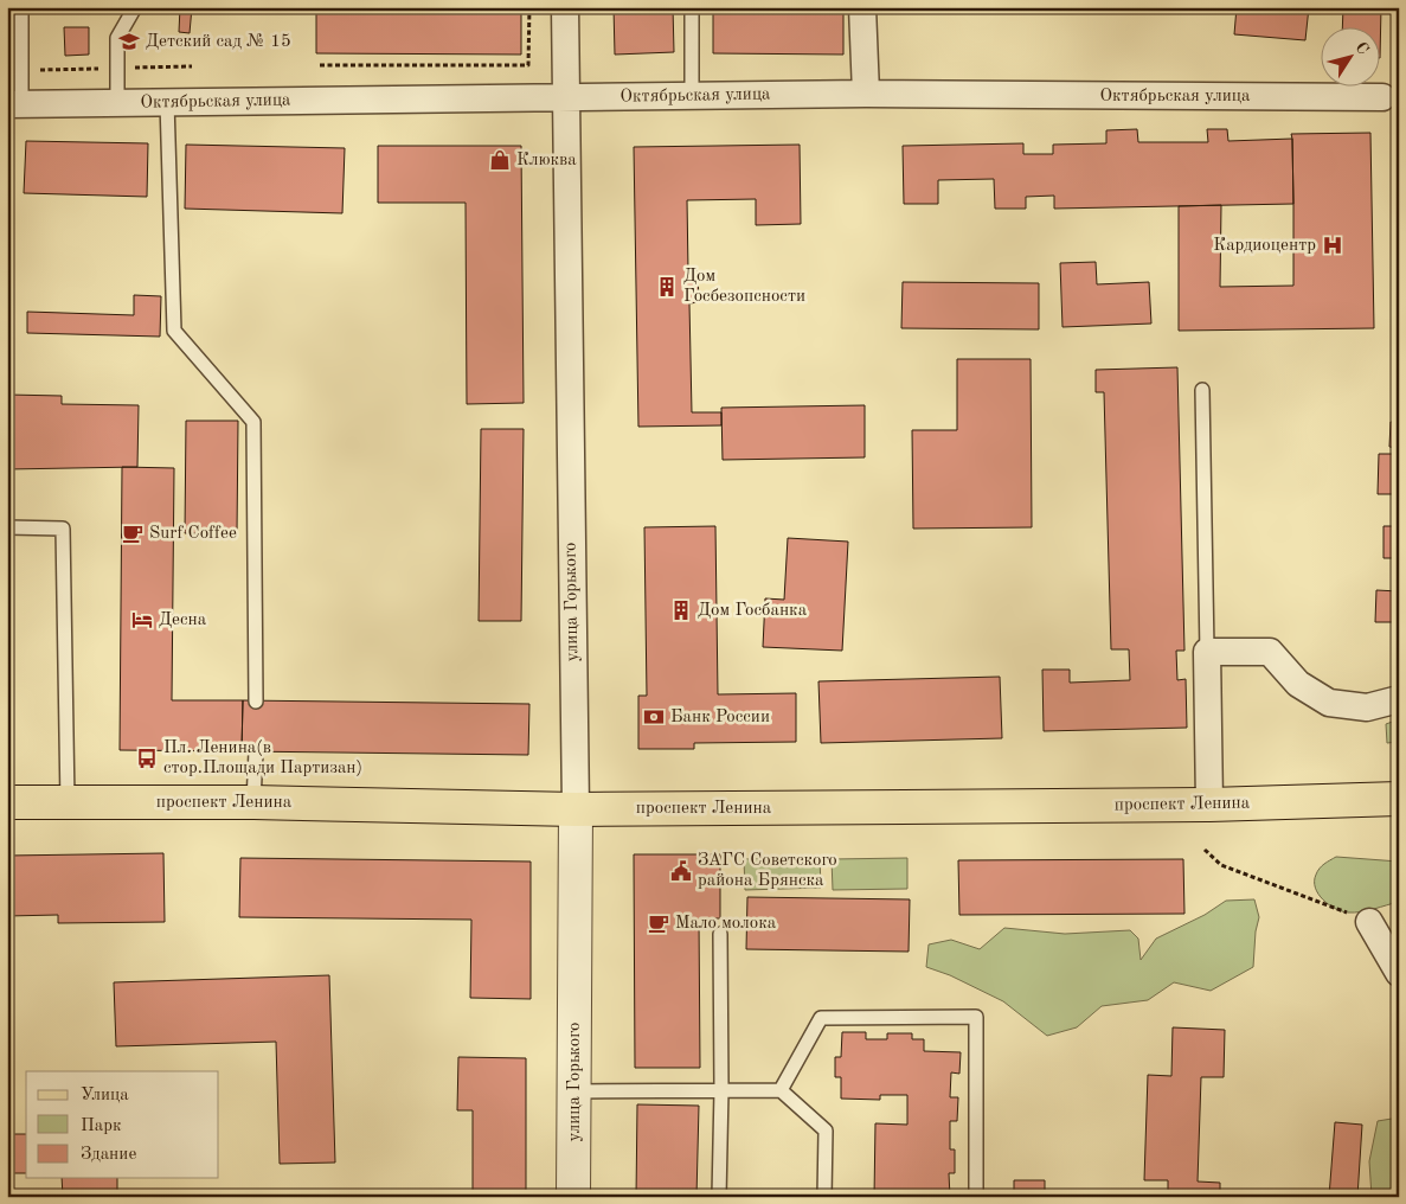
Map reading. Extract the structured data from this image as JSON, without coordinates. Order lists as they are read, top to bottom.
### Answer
{
  "streets": {
    "main road": ["проспект Ленина"],
    "street": ["Октябрьская улица", "улица Горького"]
  },
  "crossings": [
    ["Октябрьская улица", "улица Горького"],
    ["улица Горького", "проспект Ленина"]
  ],
  "places": {
    "school or university": ["Детский сад № 15"],
    "shop": ["Клюква"],
    "hospital": ["Кардиоцентр"],
    "building": ["Дом Госбезопсности", "Дом Госбанка"],
    "cafe": ["Surf Coffee", "Мало молока"],
    "hotel": ["Десна"],
    "bank": ["Банк России"],
    "bus stop": ["Пл. Ленина(в стор.Площади Партизан)"],
    "public building": ["ЗАГС Советского района Брянска"]
  },
  "legend": ["Улица", "Парк", "Здание"],
  "north": "top right"
}
